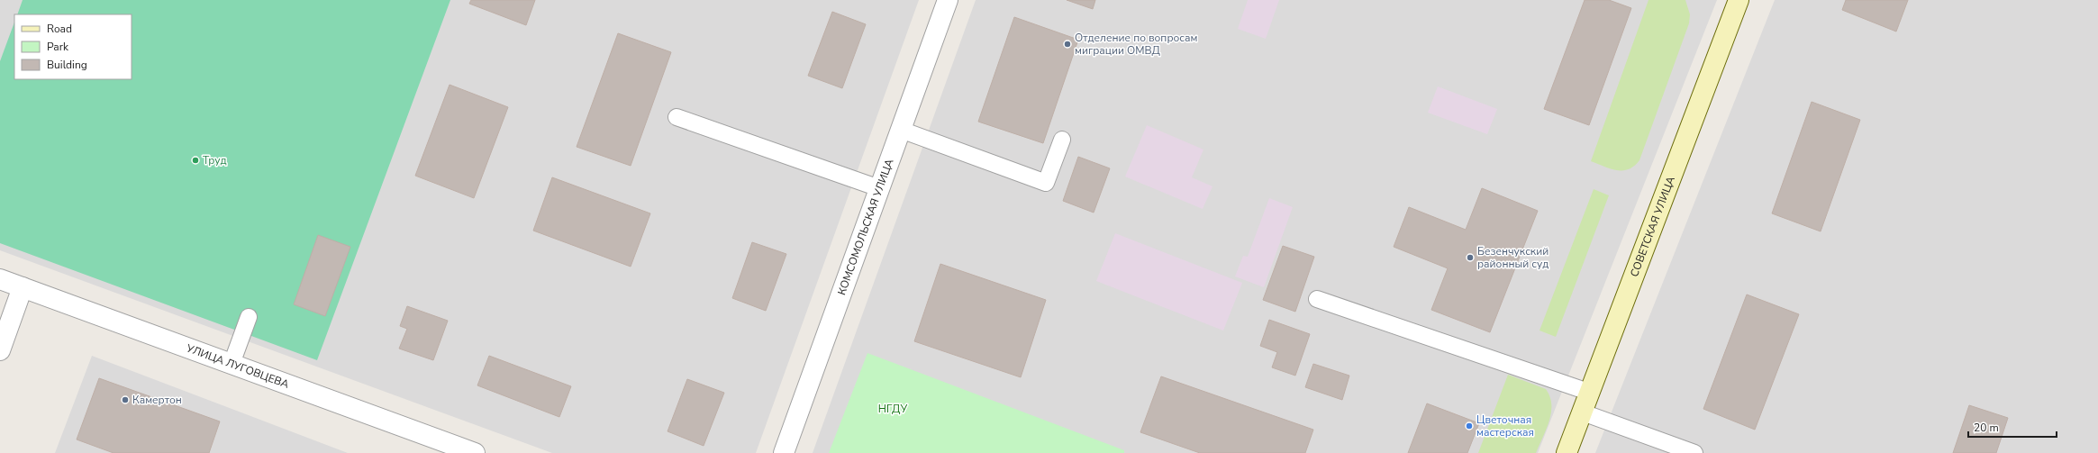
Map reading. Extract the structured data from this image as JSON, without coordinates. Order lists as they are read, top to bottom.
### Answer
{
  "streets": {
    "street": ["КОМСОМОЛЬСКАЯ УЛИЦА", "СОВЕТСКАЯ УЛИЦА", "УЛИЦА ЛУГОВЦЕВА"]
  },
  "parks": ["НГДУ"],
  "places": [
    "Отделение по вопросам миграции ОМВД",
    "Труд",
    "Безенчукский районный суд",
    "Камертон",
    "Цветочная мастерская"
  ],
  "legend": ["Road", "Park", "Building"],
  "scale_bar": "20 m"
}
